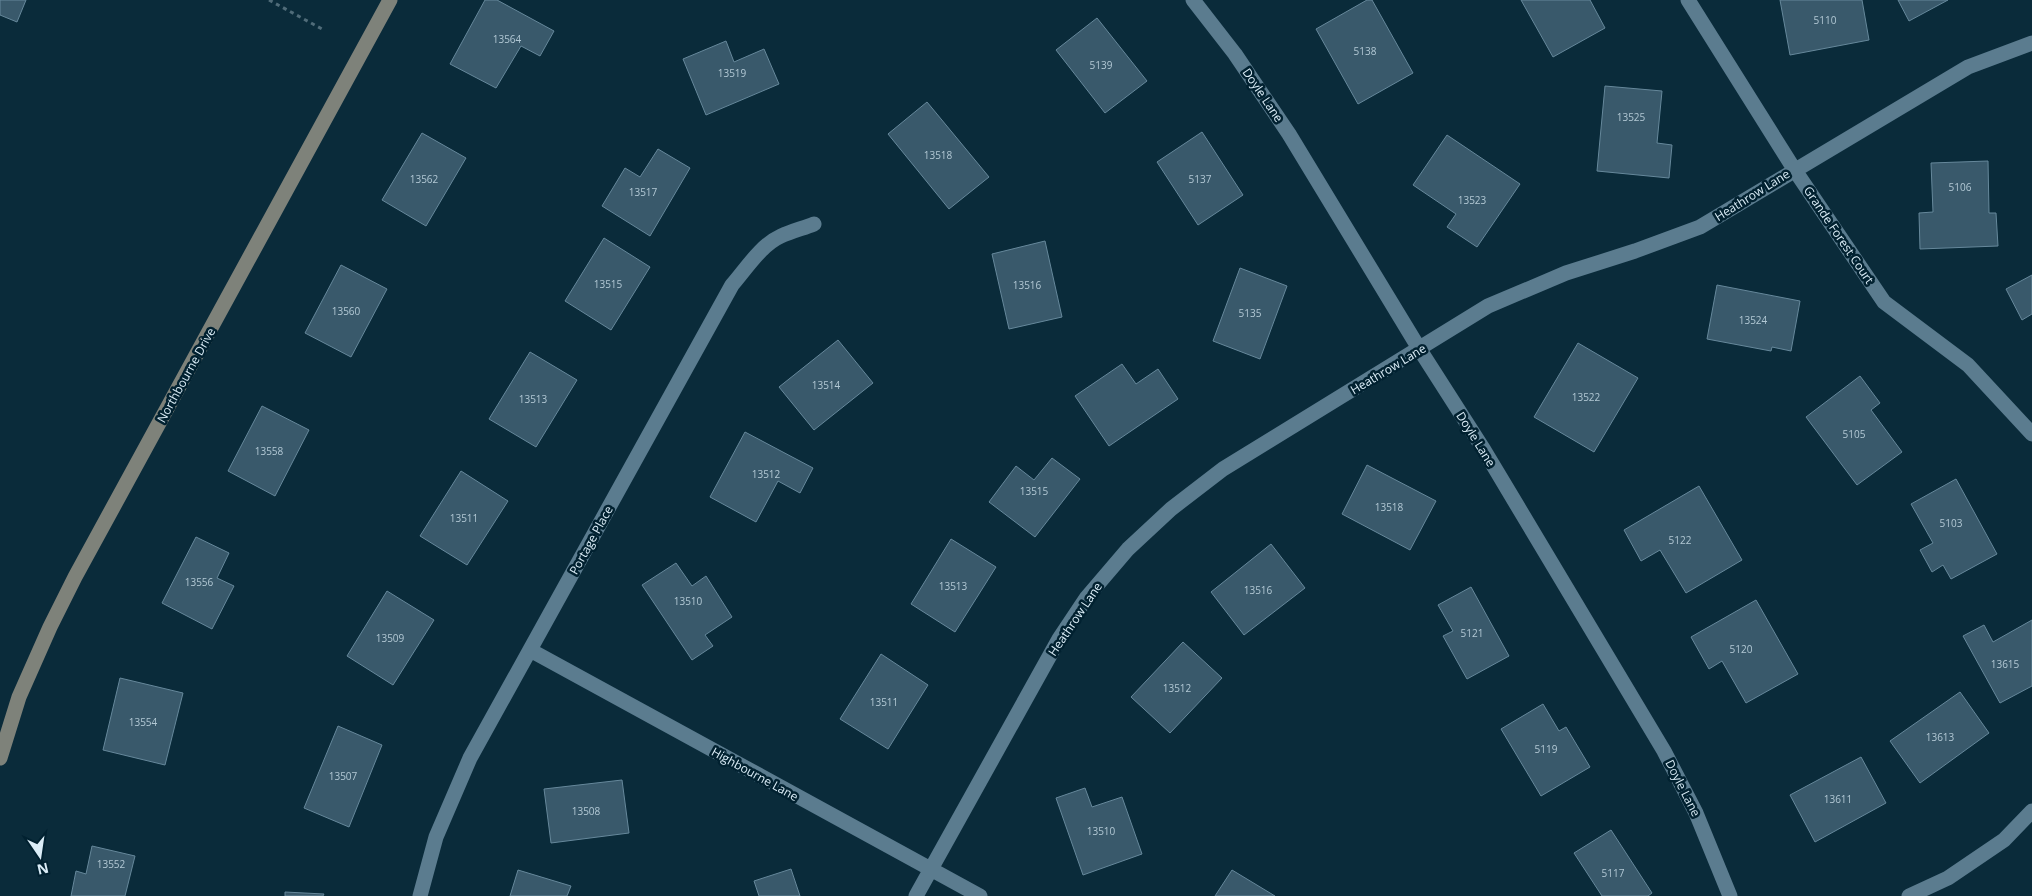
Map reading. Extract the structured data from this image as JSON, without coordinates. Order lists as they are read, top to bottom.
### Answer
{
  "streets": {
    "street": [
      "Doyle Lane",
      "Heathrow Lane",
      "Grande Forest Court",
      "Northbourne Drive",
      "Portage Place",
      "Highbourne Lane"
    ]
  },
  "crossings": [
    ["Doyle Lane", "Heathrow Lane"],
    ["Heathrow Lane", "Grande Forest Court"],
    ["Heathrow Lane", "Highbourne Lane"],
    ["Portage Place", "Highbourne Lane"]
  ],
  "house_numbers": [
    "5110",
    "13564",
    "5138",
    "5139",
    "13519",
    "13525",
    "13518",
    "13562",
    "5137",
    "5106",
    "13517",
    "13523",
    "13515",
    "13516",
    "13560",
    "5135",
    "13524",
    "13514",
    "13522",
    "13513",
    "5105",
    "13558",
    "13512",
    "13515",
    "13518",
    "13511",
    "5103",
    "5122",
    "13556",
    "13513",
    "13516",
    "13510",
    "5121",
    "13509",
    "5120",
    "13615",
    "13512",
    "13511",
    "13554",
    "13613",
    "5119",
    "13507",
    "13611",
    "13508",
    "13510",
    "13552",
    "5117"
  ],
  "north": "bottom"
}
